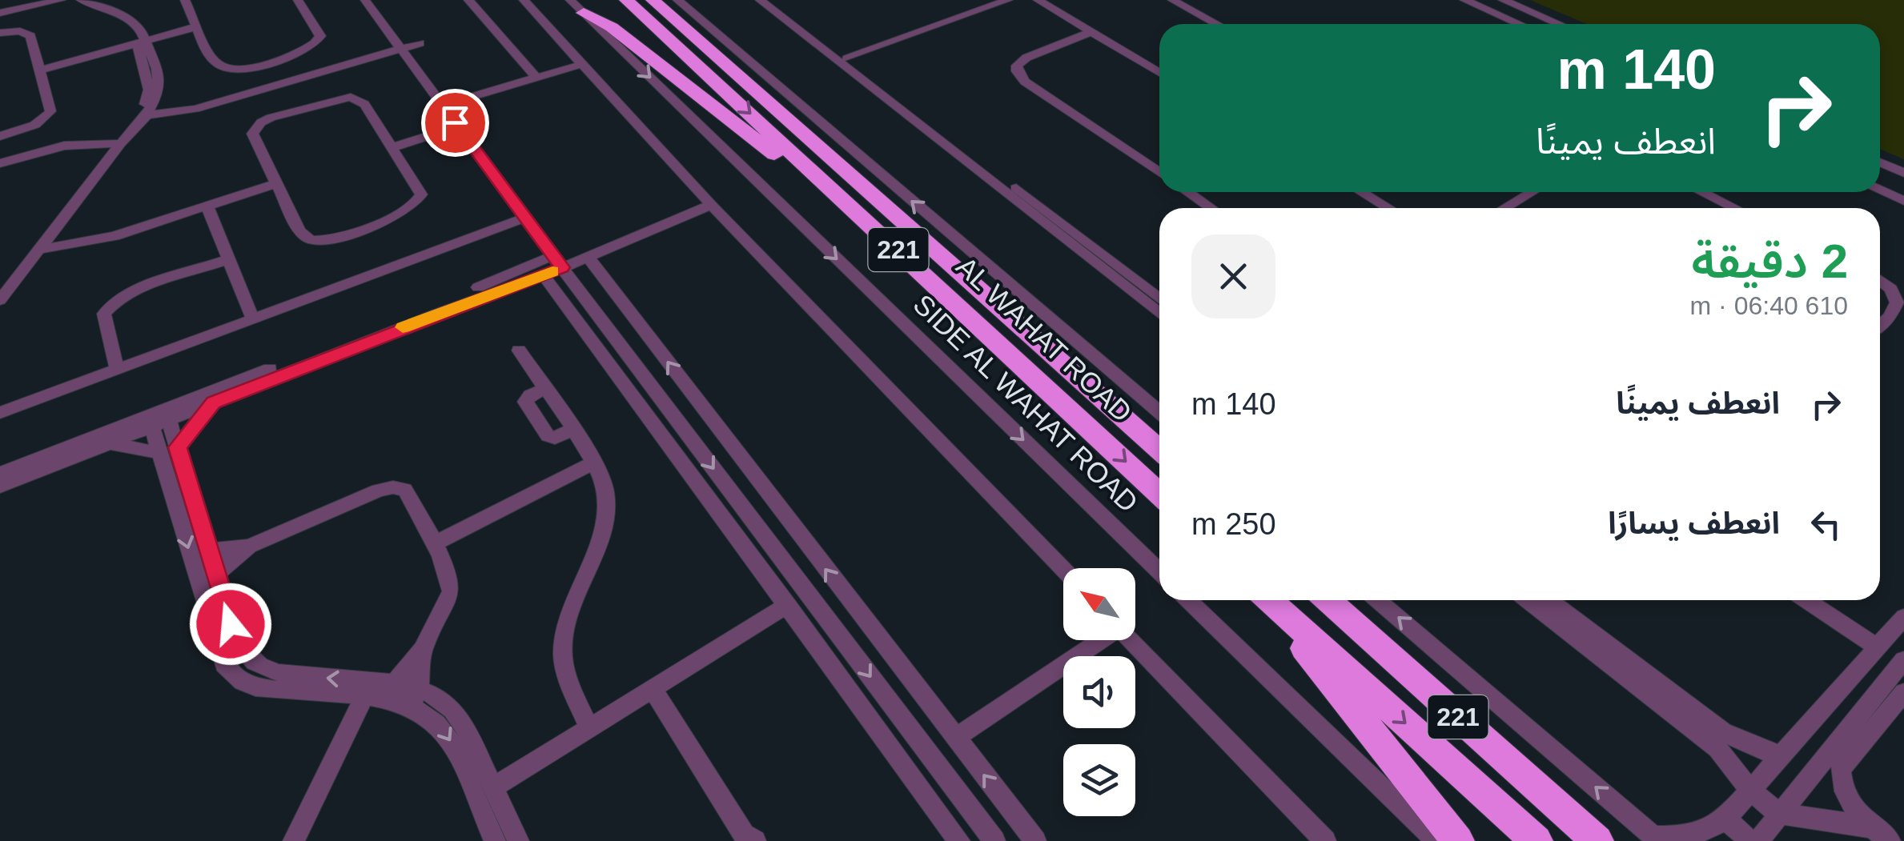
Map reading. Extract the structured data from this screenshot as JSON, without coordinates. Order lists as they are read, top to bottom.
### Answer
{
  "streets": {
    "highway": ["221", "AL WAHAT ROAD"],
    "street": ["SIDE AL WAHAT ROAD"]
  },
  "north": "top left",
  "page": {
    "turn": ["140 m", "انعطف يمينًا"],
    "heading": ["2 دقيقة", "610 m · 06:40"],
    "list": [
      {
        "name": "انعطف يمينًا",
        "value": "140 m"
      },
      {
        "name": "انعطف يسارًا",
        "value": "250 m"
      }
    ]
  }
}
